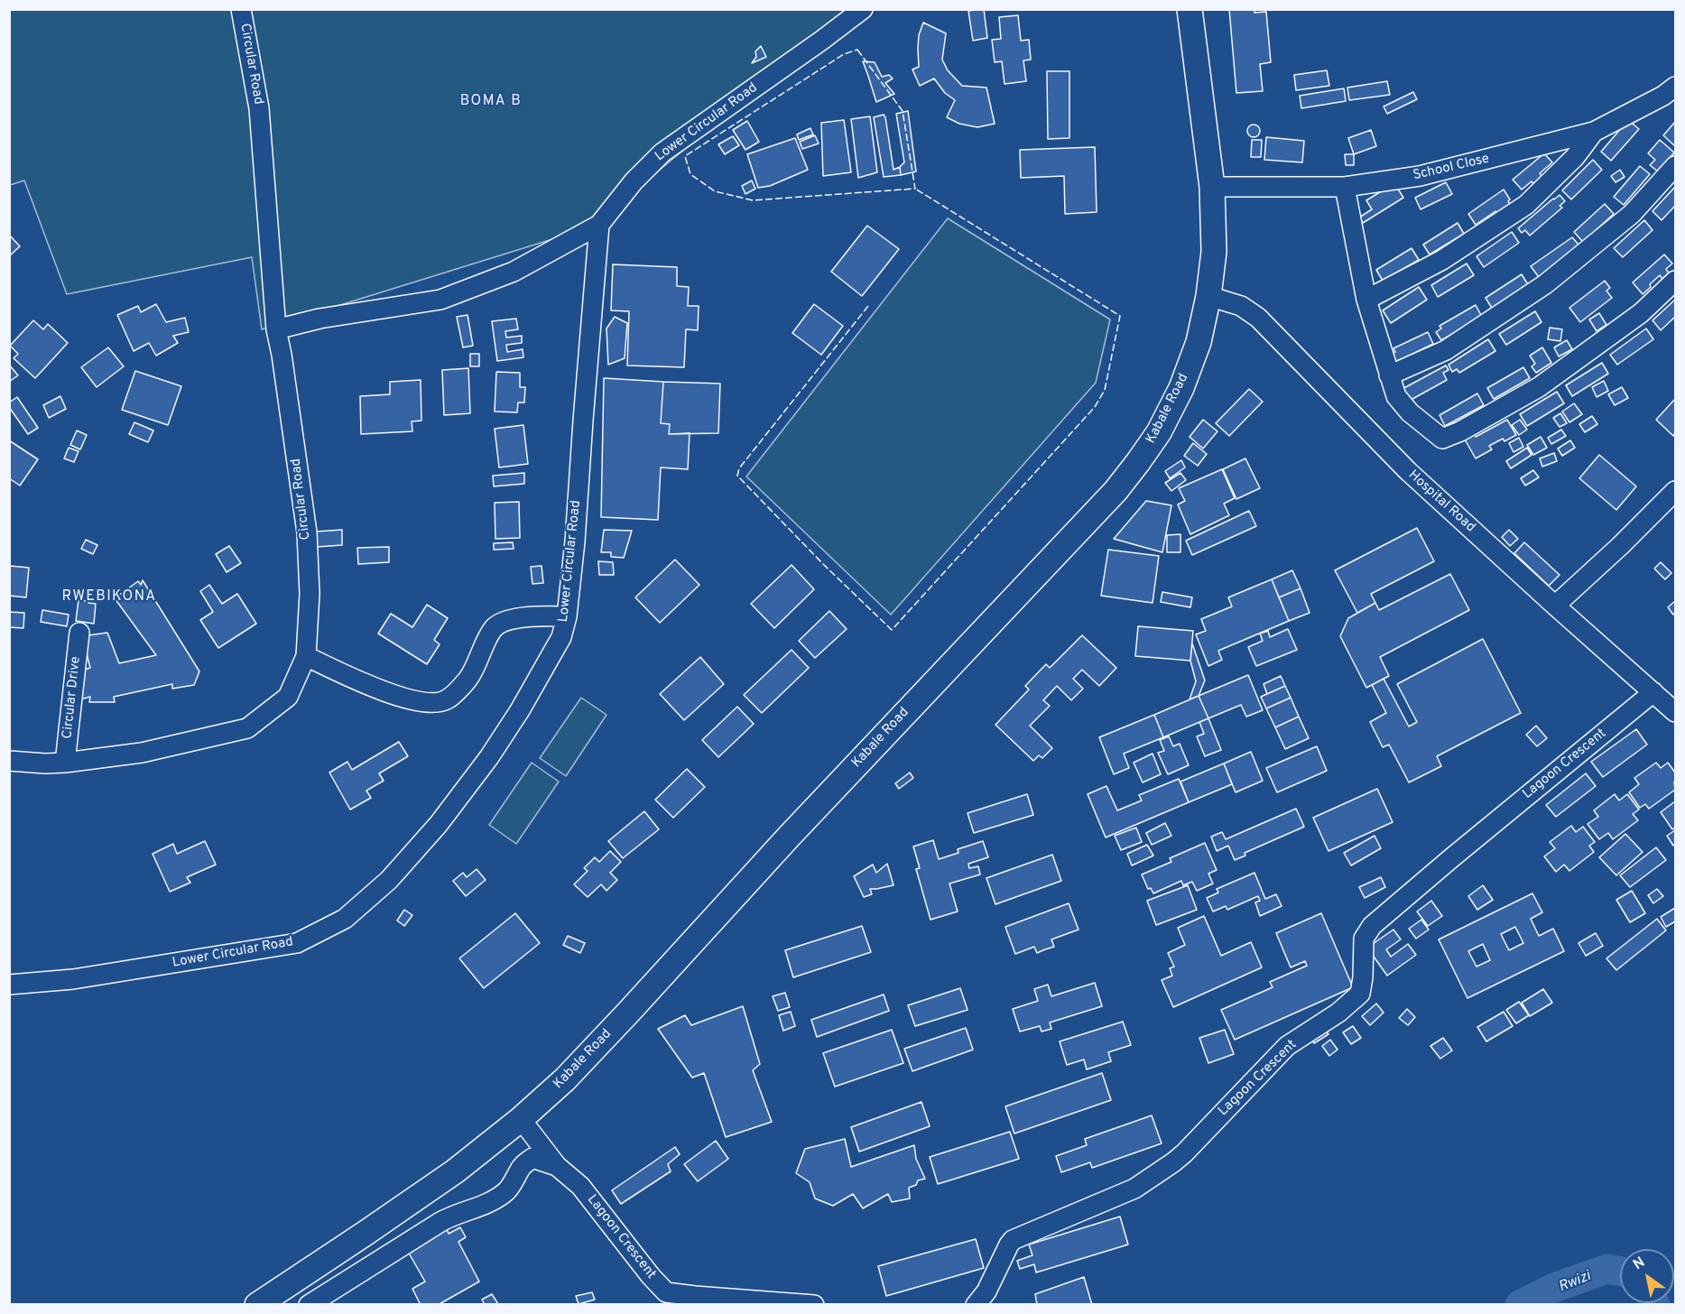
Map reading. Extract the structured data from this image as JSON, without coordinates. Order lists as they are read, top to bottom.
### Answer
{
  "streets": {
    "main road": ["Kabale Road"],
    "street": [
      "Circular Road",
      "Lower Circular Road",
      "School Close",
      "Hospital Road",
      "Circular Drive",
      "Lagoon Crescent"
    ]
  },
  "crossings": [
    ["Circular Road", "Circular Drive"],
    ["School Close", "Kabale Road"],
    ["Kabale Road", "Hospital Road"],
    ["Kabale Road", "Lagoon Crescent"],
    ["Hospital Road", "Lagoon Crescent"]
  ],
  "districts": ["BOMA B", "RWEBIKONA"],
  "water": ["Rwizi"],
  "north": "top left"
}
